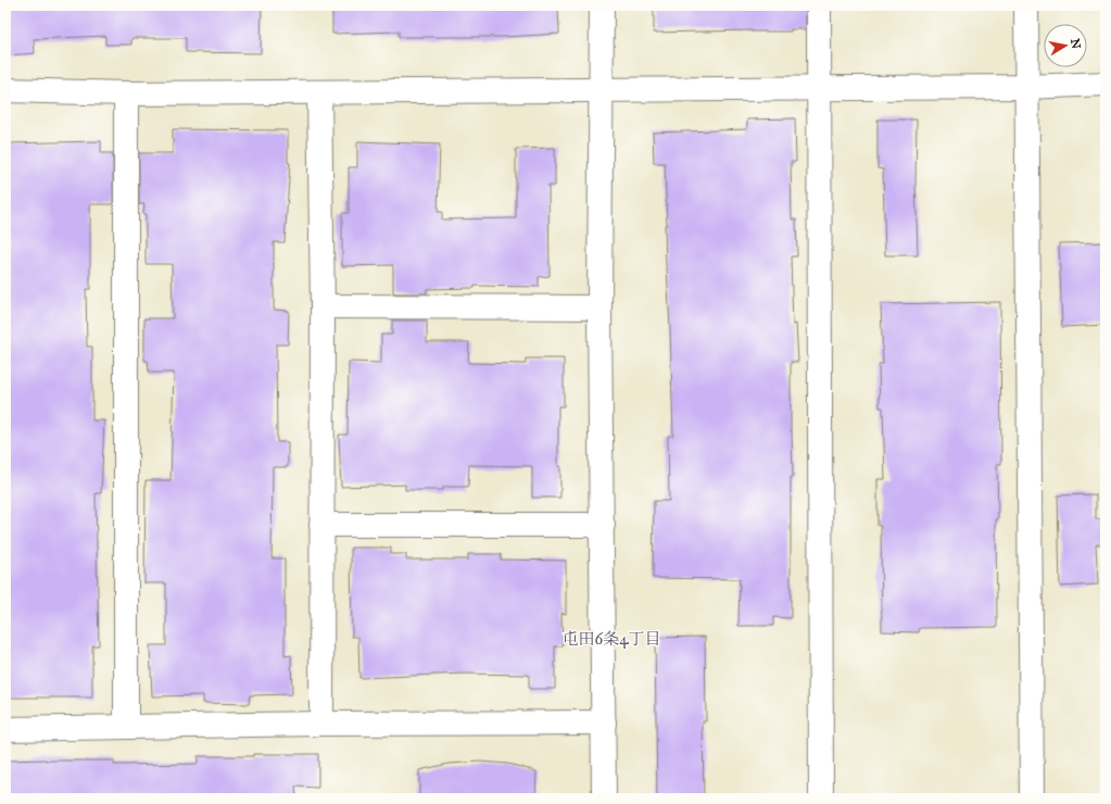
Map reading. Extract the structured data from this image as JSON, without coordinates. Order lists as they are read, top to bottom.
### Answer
{
  "districts": ["屯田6条4丁目"],
  "north": "right"
}
